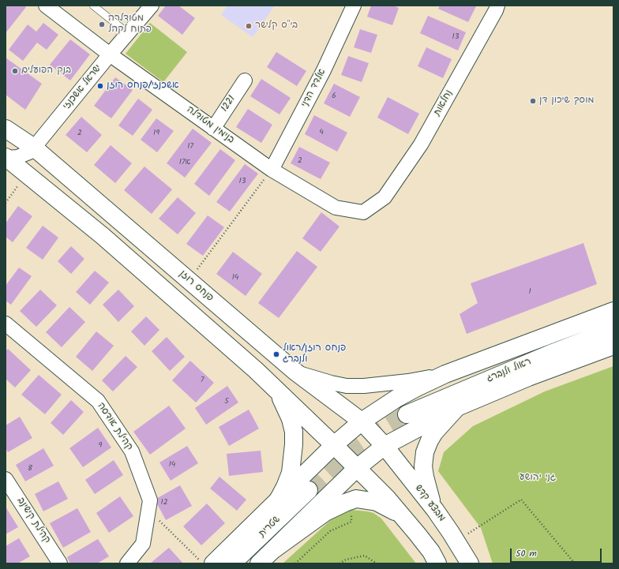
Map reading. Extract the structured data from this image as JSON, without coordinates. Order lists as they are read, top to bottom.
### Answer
{
  "streets": {
    "main road": [
      "פנחס רוזן",
      "ראול ולנברג",
      "מבצע קדש",
      "שטרית"
    ],
    "street": [
      "ישראל אשכנזי",
      "אלדד הדני",
      "נחלאות",
      "1221",
      "בנימין מטודלה",
      "קהילת אודסה",
      "קהילת קישינב"
    ]
  },
  "crossings": [
    ["ישראל אשכנזי", "בנימין מטודלה"],
    ["ישראל אשכנזי", "פנחס רוזן"],
    ["אלדד הדני", "בנימין מטודלה"],
    ["נחלאות", "בנימין מטודלה"],
    ["1221", "בנימין מטודלה"],
    ["פנחס רוזן", "מבצע קדש"]
  ],
  "parks": ["גני יהושע"],
  "places": [
    "מטודלרה פתוח לקהל",
    "בי\"ס קלישר",
    "בנק הפועלים",
    "אשכנזי/פנחס רוזן",
    "מוסך שיכון דן",
    "פנחס רוזן/ראול ולנברג"
  ],
  "house_numbers": [
    "13",
    "6",
    "4",
    "2",
    "19",
    "17",
    "2",
    "17א",
    "13",
    "14",
    "1",
    "7",
    "5",
    "9",
    "14",
    "8",
    "12"
  ],
  "scale_bar": "50 m"
}
